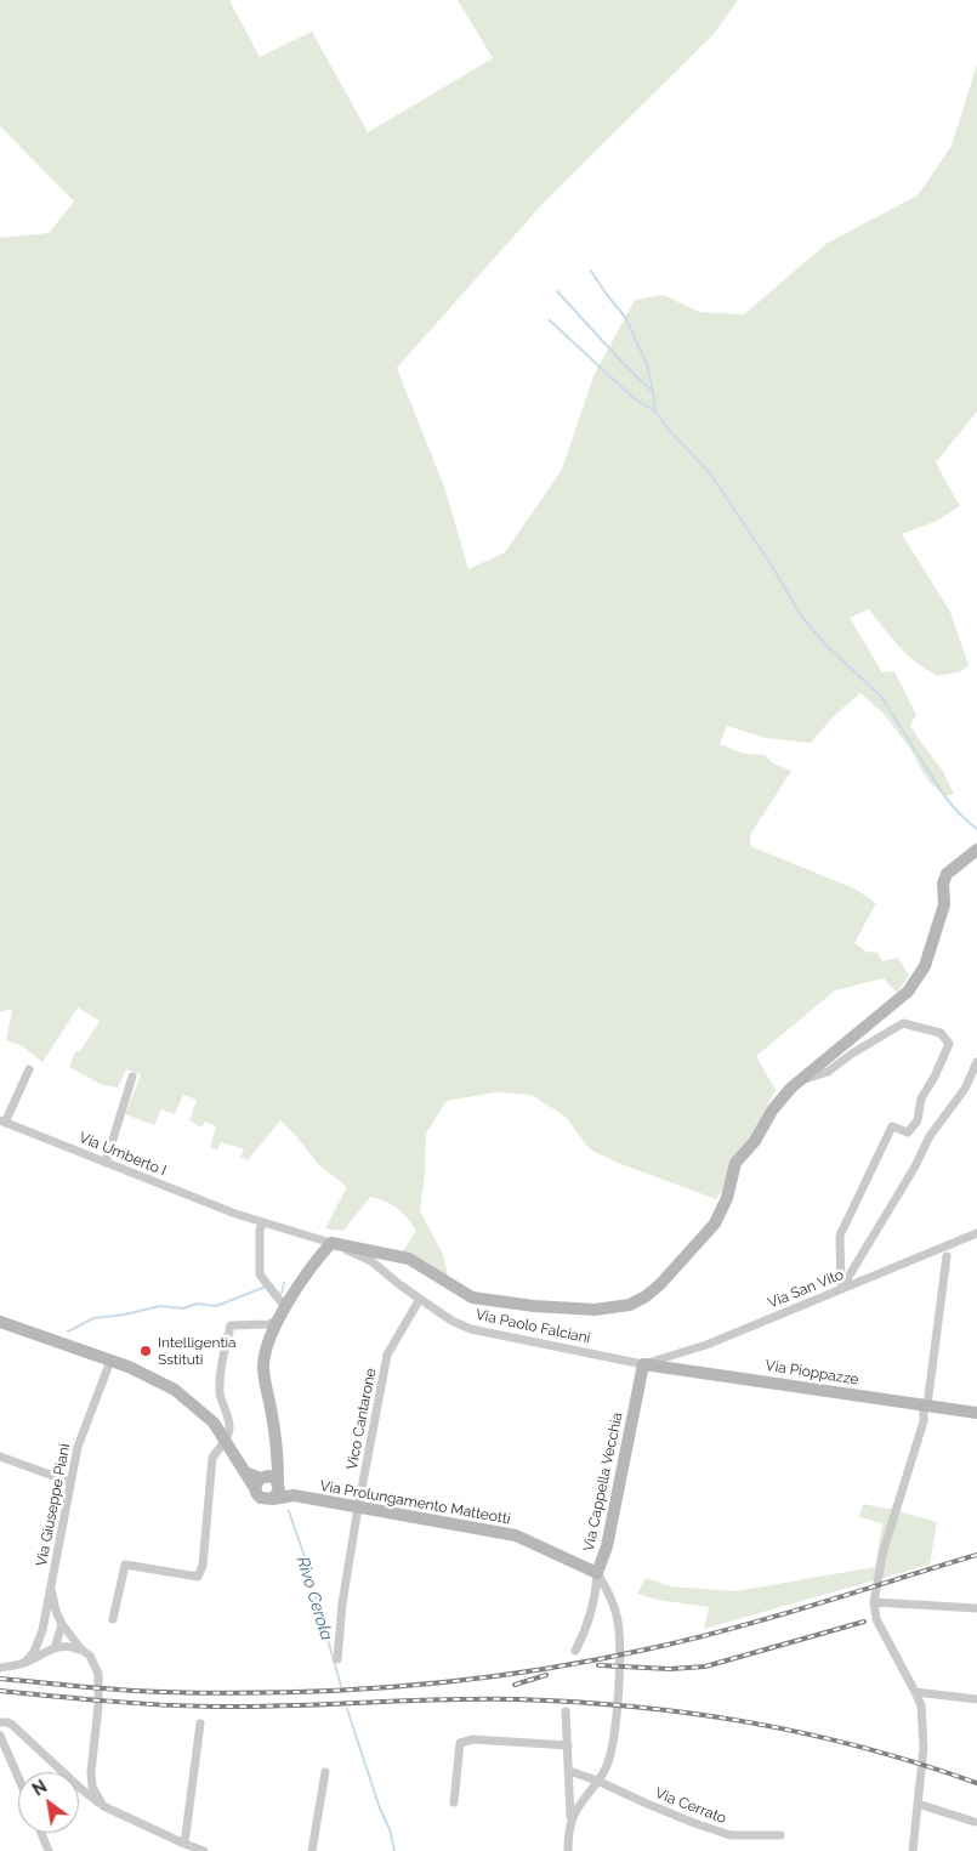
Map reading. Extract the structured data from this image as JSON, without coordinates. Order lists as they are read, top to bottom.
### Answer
{
  "streets": {
    "street": [
      "Via Umberto I",
      "Via San Vito",
      "Via Paolo Falciani",
      "Via Pioppazze",
      "Vico Cantarone",
      "Via Cappella Vecchia",
      "Via Prolungamento Matteotti",
      "Via Giuseppe Piani",
      "Via Cerrato"
    ]
  },
  "crossings": [
    ["Via Umberto I", "Via Paolo Falciani"],
    ["Via San Vito", "Via Paolo Falciani"],
    ["Via San Vito", "Via Pioppazze"],
    ["Via San Vito", "Via Cappella Vecchia"],
    ["Via Paolo Falciani", "Via Pioppazze"],
    ["Via Paolo Falciani", "Vico Cantarone"],
    ["Via Paolo Falciani", "Via Cappella Vecchia"],
    ["Via Pioppazze", "Via Cappella Vecchia"],
    ["Vico Cantarone", "Via Prolungamento Matteotti"],
    ["Via Cappella Vecchia", "Via Prolungamento Matteotti"],
    ["Via Cappella Vecchia", "Via Cerrato"]
  ],
  "water": ["Rivo Cerola"],
  "places": ["Intelligentia Sstituti"],
  "north": "top left"
}
